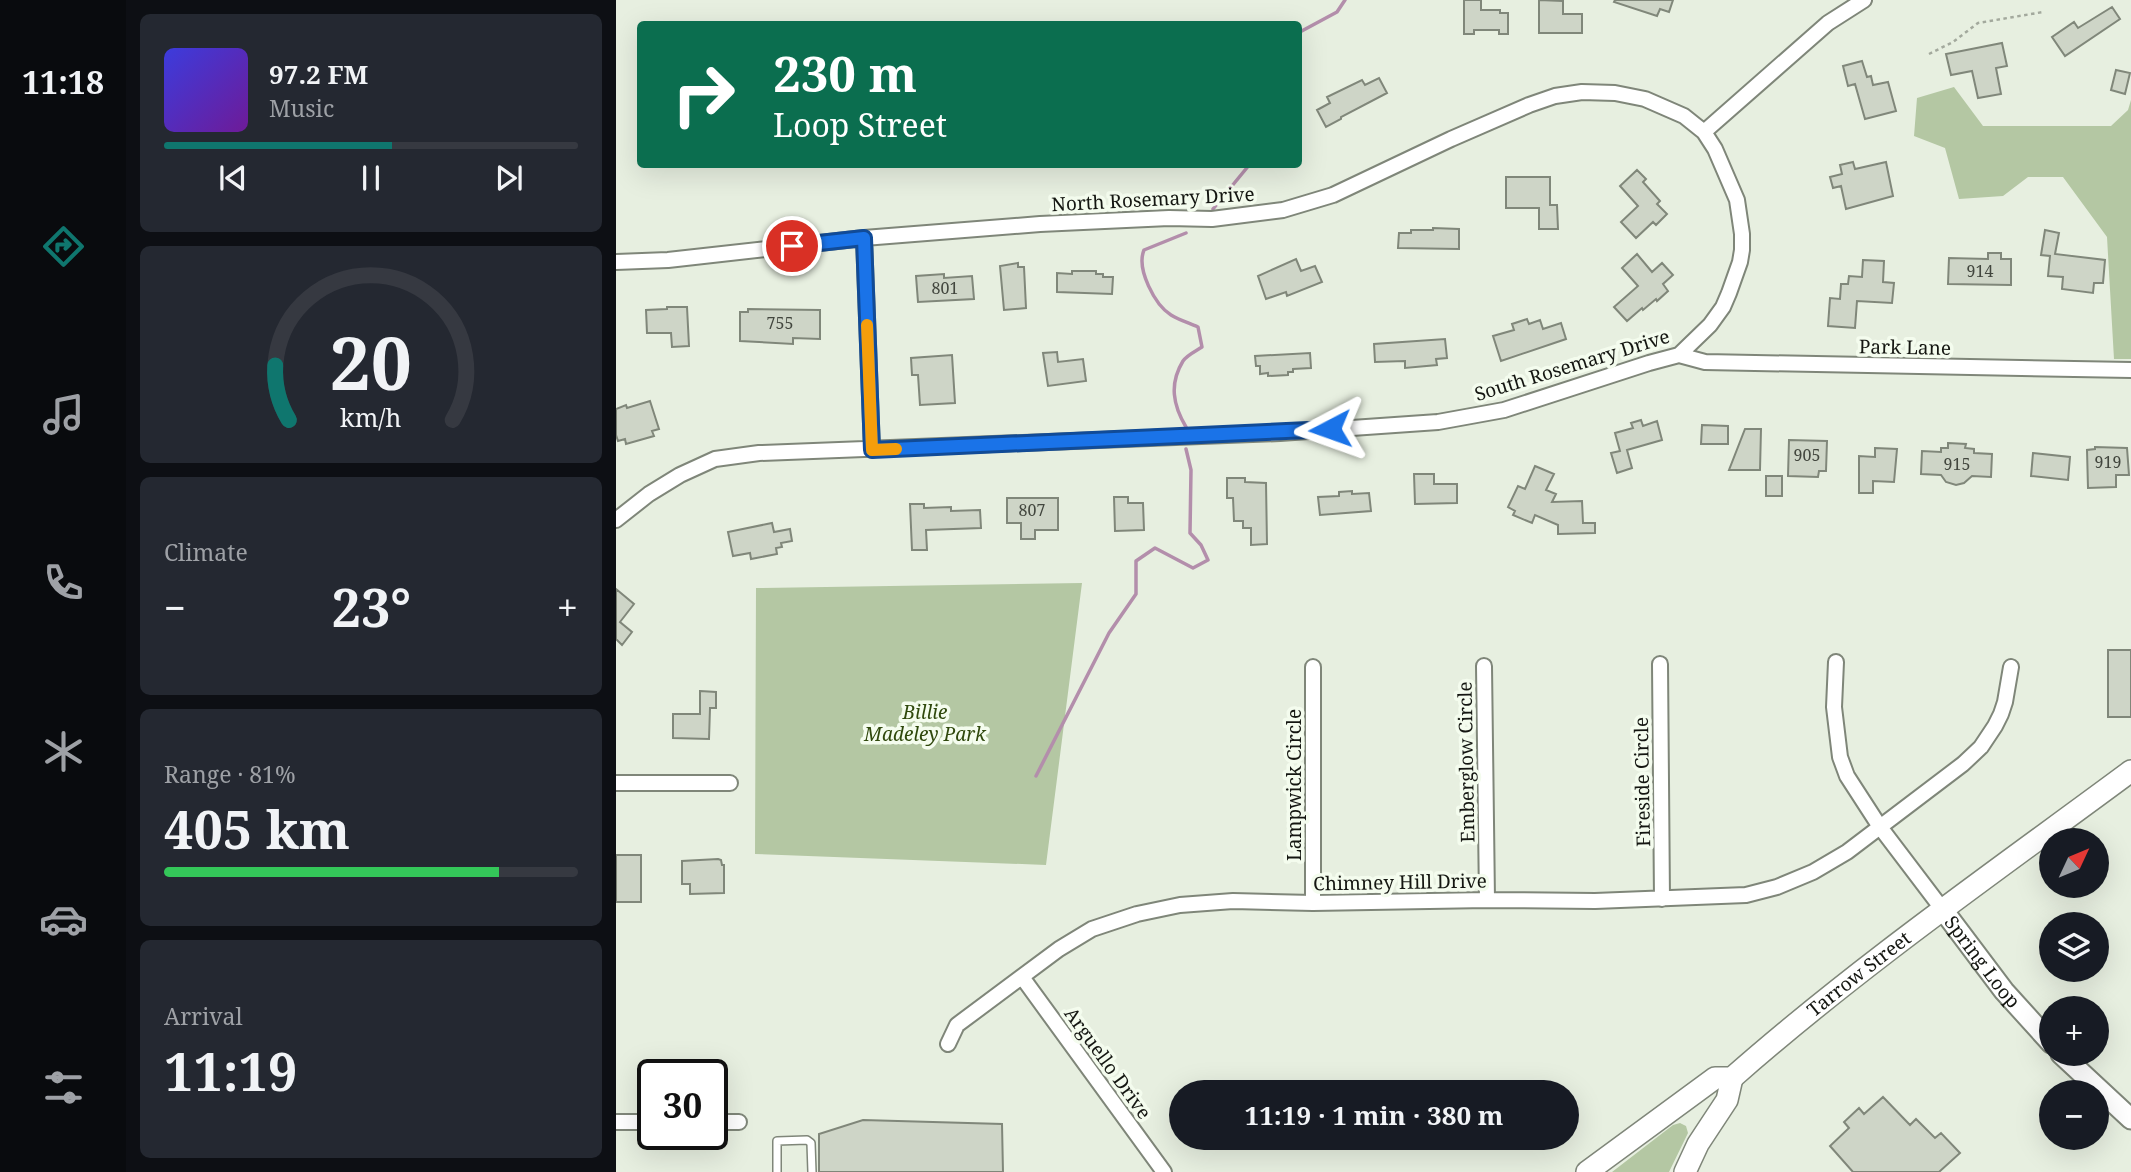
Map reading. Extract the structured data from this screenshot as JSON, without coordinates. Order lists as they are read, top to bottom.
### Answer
{
  "streets": {
    "main road": ["Tarrow Street"],
    "street": [
      "North Rosemary Drive",
      "Park Lane",
      "South Rosemary Drive",
      "Emberglow Circle",
      "Fireside Circle",
      "Lampwick Circle",
      "Chimney Hill Drive",
      "Spring Loop",
      "Arguello Drive"
    ]
  },
  "crossings": [
    ["North Rosemary Drive", "South Rosemary Drive"],
    ["Park Lane", "South Rosemary Drive"],
    ["Emberglow Circle", "Chimney Hill Drive"],
    ["Fireside Circle", "Chimney Hill Drive"],
    ["Lampwick Circle", "Chimney Hill Drive"],
    ["Chimney Hill Drive", "Arguello Drive"],
    ["Spring Loop", "Tarrow Street"]
  ],
  "parks": ["Billie Madeley Park"],
  "house_numbers": [
    "914",
    "801",
    "755",
    "905",
    "919",
    "915",
    "807"
  ],
  "north": "top right",
  "page": {
    "tabs": "11:18",
    "turn": ["230 m", "Loop Street"],
    "song": ["97.2 FM", "Music"],
    "tile": [
      "Climate",
      ["Range · 81%", "405 km"],
      ["Arrival", "11:19"]
    ],
    "heat": ["−", "23°", "+"],
    "map_buttons": ["+", "−"],
    "limit": "30",
    "trip": "11:19 · 1 min · 380 m",
    "gauge": ["20", "km/h"]
  }
}
